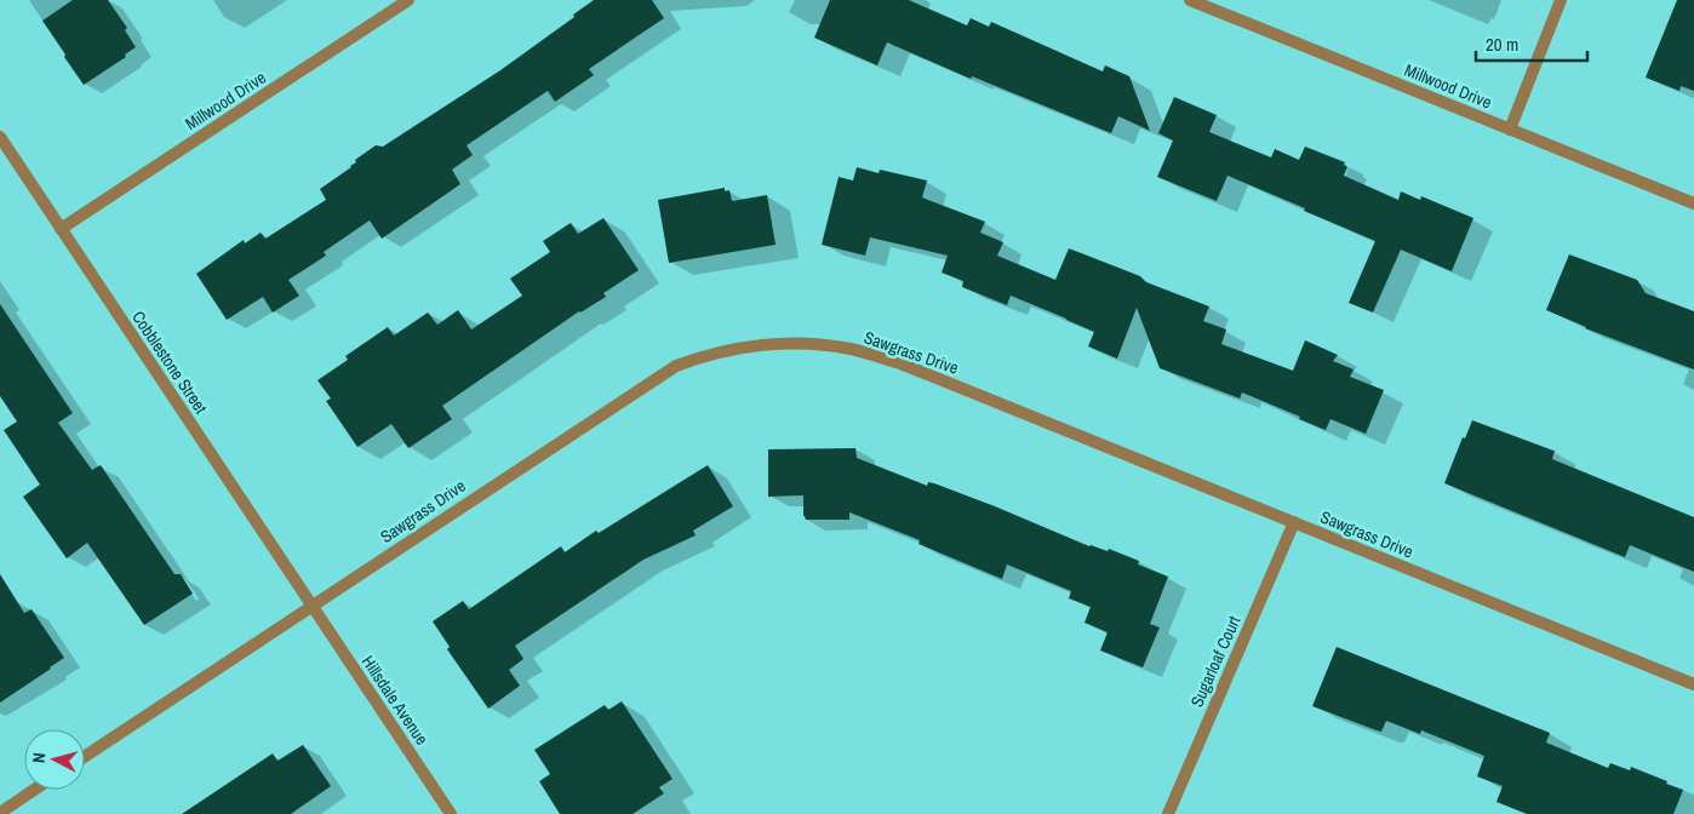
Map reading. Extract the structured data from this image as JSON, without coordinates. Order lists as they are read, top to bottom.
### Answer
{
  "streets": {
    "street": [
      "Millwood Drive",
      "Sawgrass Drive",
      "Cobblestone Street",
      "Sugarloaf Court",
      "Hillsdale Avenue"
    ]
  },
  "crossings": [
    ["Millwood Drive", "Cobblestone Street"],
    ["Sawgrass Drive", "Cobblestone Street"],
    ["Sawgrass Drive", "Sugarloaf Court"],
    ["Sawgrass Drive", "Hillsdale Avenue"],
    ["Cobblestone Street", "Hillsdale Avenue"]
  ],
  "scale_bar": "20 m",
  "north": "left"
}
